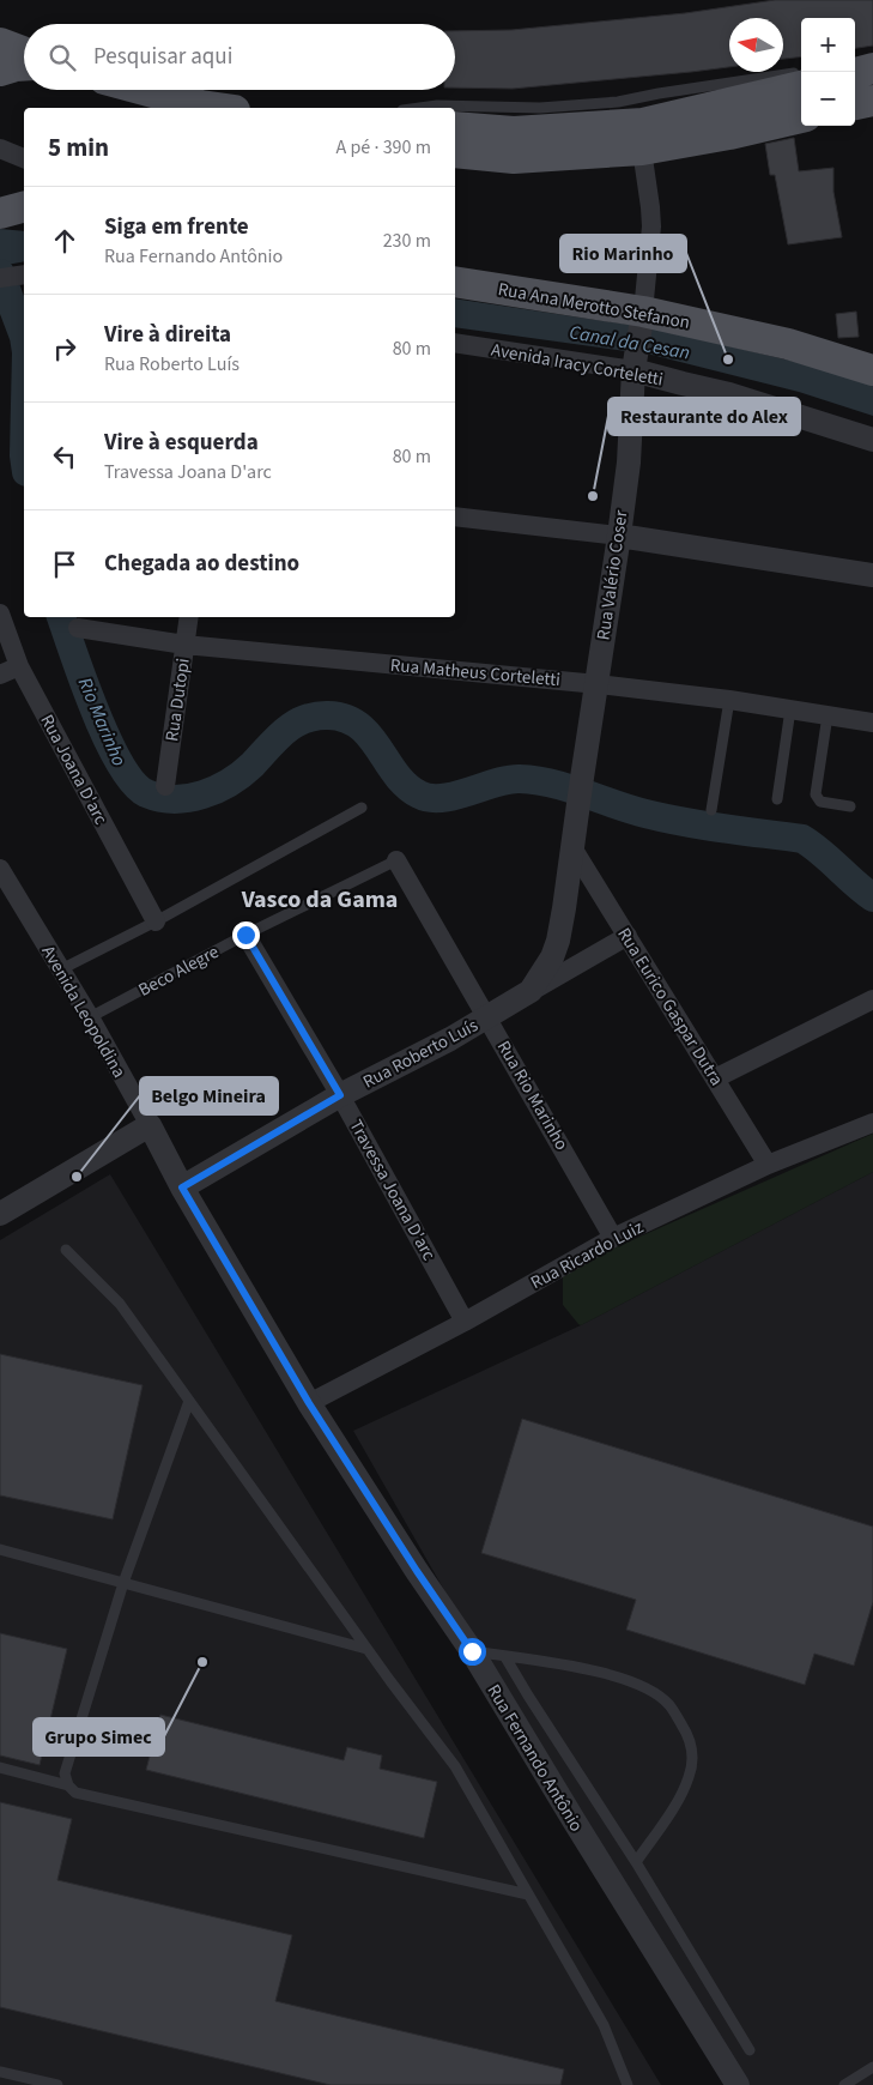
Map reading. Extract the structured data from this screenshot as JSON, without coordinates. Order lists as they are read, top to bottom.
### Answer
{
  "streets": {
    "main road": ["Rua Ana Merotto Stefanon"],
    "street": [
      "Avenida Iracy Corteletti",
      "Rua Valério Coser",
      "Rua Matheus Corteletti",
      "Rua Dutopi",
      "Rua Joana D'arc",
      "Rua Eurico Gaspar Dutra",
      "Avenida Leopoldina",
      "Rua Roberto Luís",
      "Rua Rio Marinho",
      "Travessa Joana D'arc",
      "Rua Ricardo Luiz",
      "Rua Fernando Antônio"
    ],
    "lane": ["Beco Alegre"]
  },
  "crossings": [
    ["Rua Ana Merotto Stefanon", "Rua Valério Coser"],
    ["Avenida Iracy Corteletti", "Rua Valério Coser"],
    ["Rua Valério Coser", "Rua Matheus Corteletti"],
    ["Rua Valério Coser", "Rua Eurico Gaspar Dutra"],
    ["Rua Valério Coser", "Rua Roberto Luís"],
    ["Rua Matheus Corteletti", "Rua Dutopi"],
    ["Beco Alegre", "Avenida Leopoldina"],
    ["Beco Alegre", "Rua Rio Marinho"],
    ["Beco Alegre", "Travessa Joana D'arc"],
    ["Rua Eurico Gaspar Dutra", "Rua Roberto Luís"],
    ["Rua Eurico Gaspar Dutra", "Rua Ricardo Luiz"],
    ["Avenida Leopoldina", "Rua Roberto Luís"],
    ["Avenida Leopoldina", "Rua Fernando Antônio"],
    ["Rua Roberto Luís", "Rua Rio Marinho"],
    ["Rua Roberto Luís", "Travessa Joana D'arc"],
    ["Rua Roberto Luís", "Rua Fernando Antônio"],
    ["Rua Rio Marinho", "Rua Ricardo Luiz"],
    ["Travessa Joana D'arc", "Rua Ricardo Luiz"],
    ["Rua Ricardo Luiz", "Rua Fernando Antônio"]
  ],
  "districts": ["Vasco da Gama"],
  "water": ["Canal da Cesan", "Rio Marinho"],
  "places": [
    "Rio Marinho",
    "Restaurante do Alex",
    "Belgo Mineira",
    "Grupo Simec"
  ],
  "north": "left",
  "page": {
    "map_buttons": ["+", "−"],
    "search": "Pesquisar aqui",
    "heading": ["5 min", "A pé · 390 m"],
    "list": [
      ["Siga em frente", "Rua Fernando Antônio", "230 m"],
      ["Vire à direita", "Rua Roberto Luís", "80 m"],
      ["Vire à esquerda", "Travessa Joana D'arc", "80 m"],
      "Chegada ao destino"
    ]
  }
}
